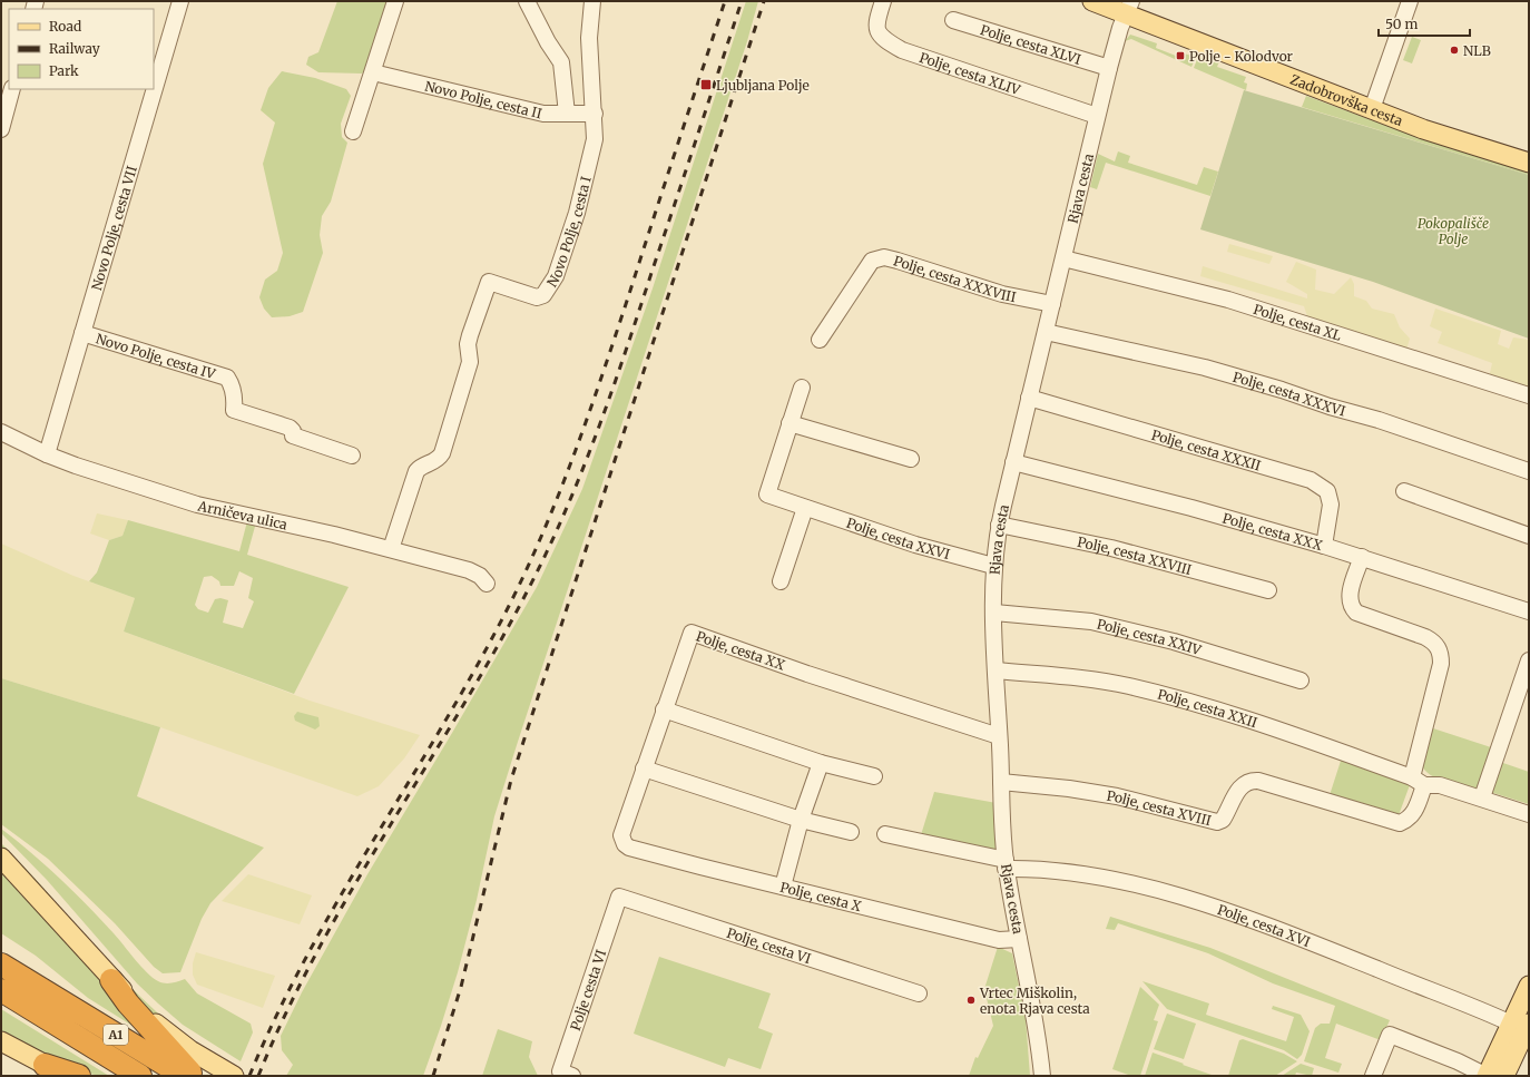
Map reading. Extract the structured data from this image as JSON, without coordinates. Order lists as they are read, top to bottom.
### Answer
{
  "streets": {
    "highway": ["A1"],
    "main road": ["Zadobrovška cesta"],
    "street": [
      "Polje, cesta XLVI",
      "Polje, cesta XLIV",
      "Novo Polje, cesta II",
      "Rjava cesta",
      "Novo Polje, cesta VII",
      "Novo Polje, cesta I",
      "Polje, cesta XXXVIII",
      "Polje, cesta XL",
      "Novo Polje, cesta IV",
      "Polje, cesta XXXVI",
      "Polje, cesta XXXII",
      "Arničeva ulica",
      "Polje, cesta XXX",
      "Polje, cesta XXVI",
      "Polje, cesta XXVIII",
      "Polje, cesta XXIV",
      "Polje, cesta XX",
      "Polje, cesta XXII",
      "Polje, cesta XVIII",
      "Polje, cesta X",
      "Polje, cesta XVI",
      "Polje, cesta VI",
      "Polje cesta VI"
    ]
  },
  "crossings": [
    ["Polje, cesta XLVI", "Rjava cesta"],
    ["Polje, cesta XLIV", "Rjava cesta"],
    ["Novo Polje, cesta II", "Novo Polje, cesta I"],
    ["Zadobrovška cesta", "Rjava cesta"],
    ["Rjava cesta", "Polje, cesta XXXVIII"],
    ["Rjava cesta", "Polje, cesta XL"],
    ["Rjava cesta", "Polje, cesta XXXVI"],
    ["Rjava cesta", "Polje, cesta XXXII"],
    ["Rjava cesta", "Polje, cesta XXX"],
    ["Rjava cesta", "Polje, cesta XXVI"],
    ["Rjava cesta", "Polje, cesta XXVIII"],
    ["Rjava cesta", "Polje, cesta XXIV"],
    ["Rjava cesta", "Polje, cesta XX"],
    ["Rjava cesta", "Polje, cesta XXII"],
    ["Rjava cesta", "Polje, cesta XVIII"],
    ["Rjava cesta", "Polje, cesta X"],
    ["Rjava cesta", "Polje, cesta XVI"],
    ["Novo Polje, cesta VII", "Novo Polje, cesta IV"],
    ["Novo Polje, cesta VII", "Arničeva ulica"],
    ["Novo Polje, cesta I", "Arničeva ulica"],
    ["Polje, cesta XXXII", "Polje, cesta XXX"],
    ["Polje, cesta XXII", "Polje, cesta XVIII"],
    ["Polje, cesta VI", "Polje cesta VI"]
  ],
  "parks": ["Pokopališče Polje"],
  "places": {
    "other": ["NLB", "Vrtec Miškolin, enota Rjava cesta"],
    "transit": ["Polje - Kolodvor", "Ljubljana Polje"]
  },
  "legend": ["Road", "Railway", "Park"],
  "scale_bar": "50 m"
}
